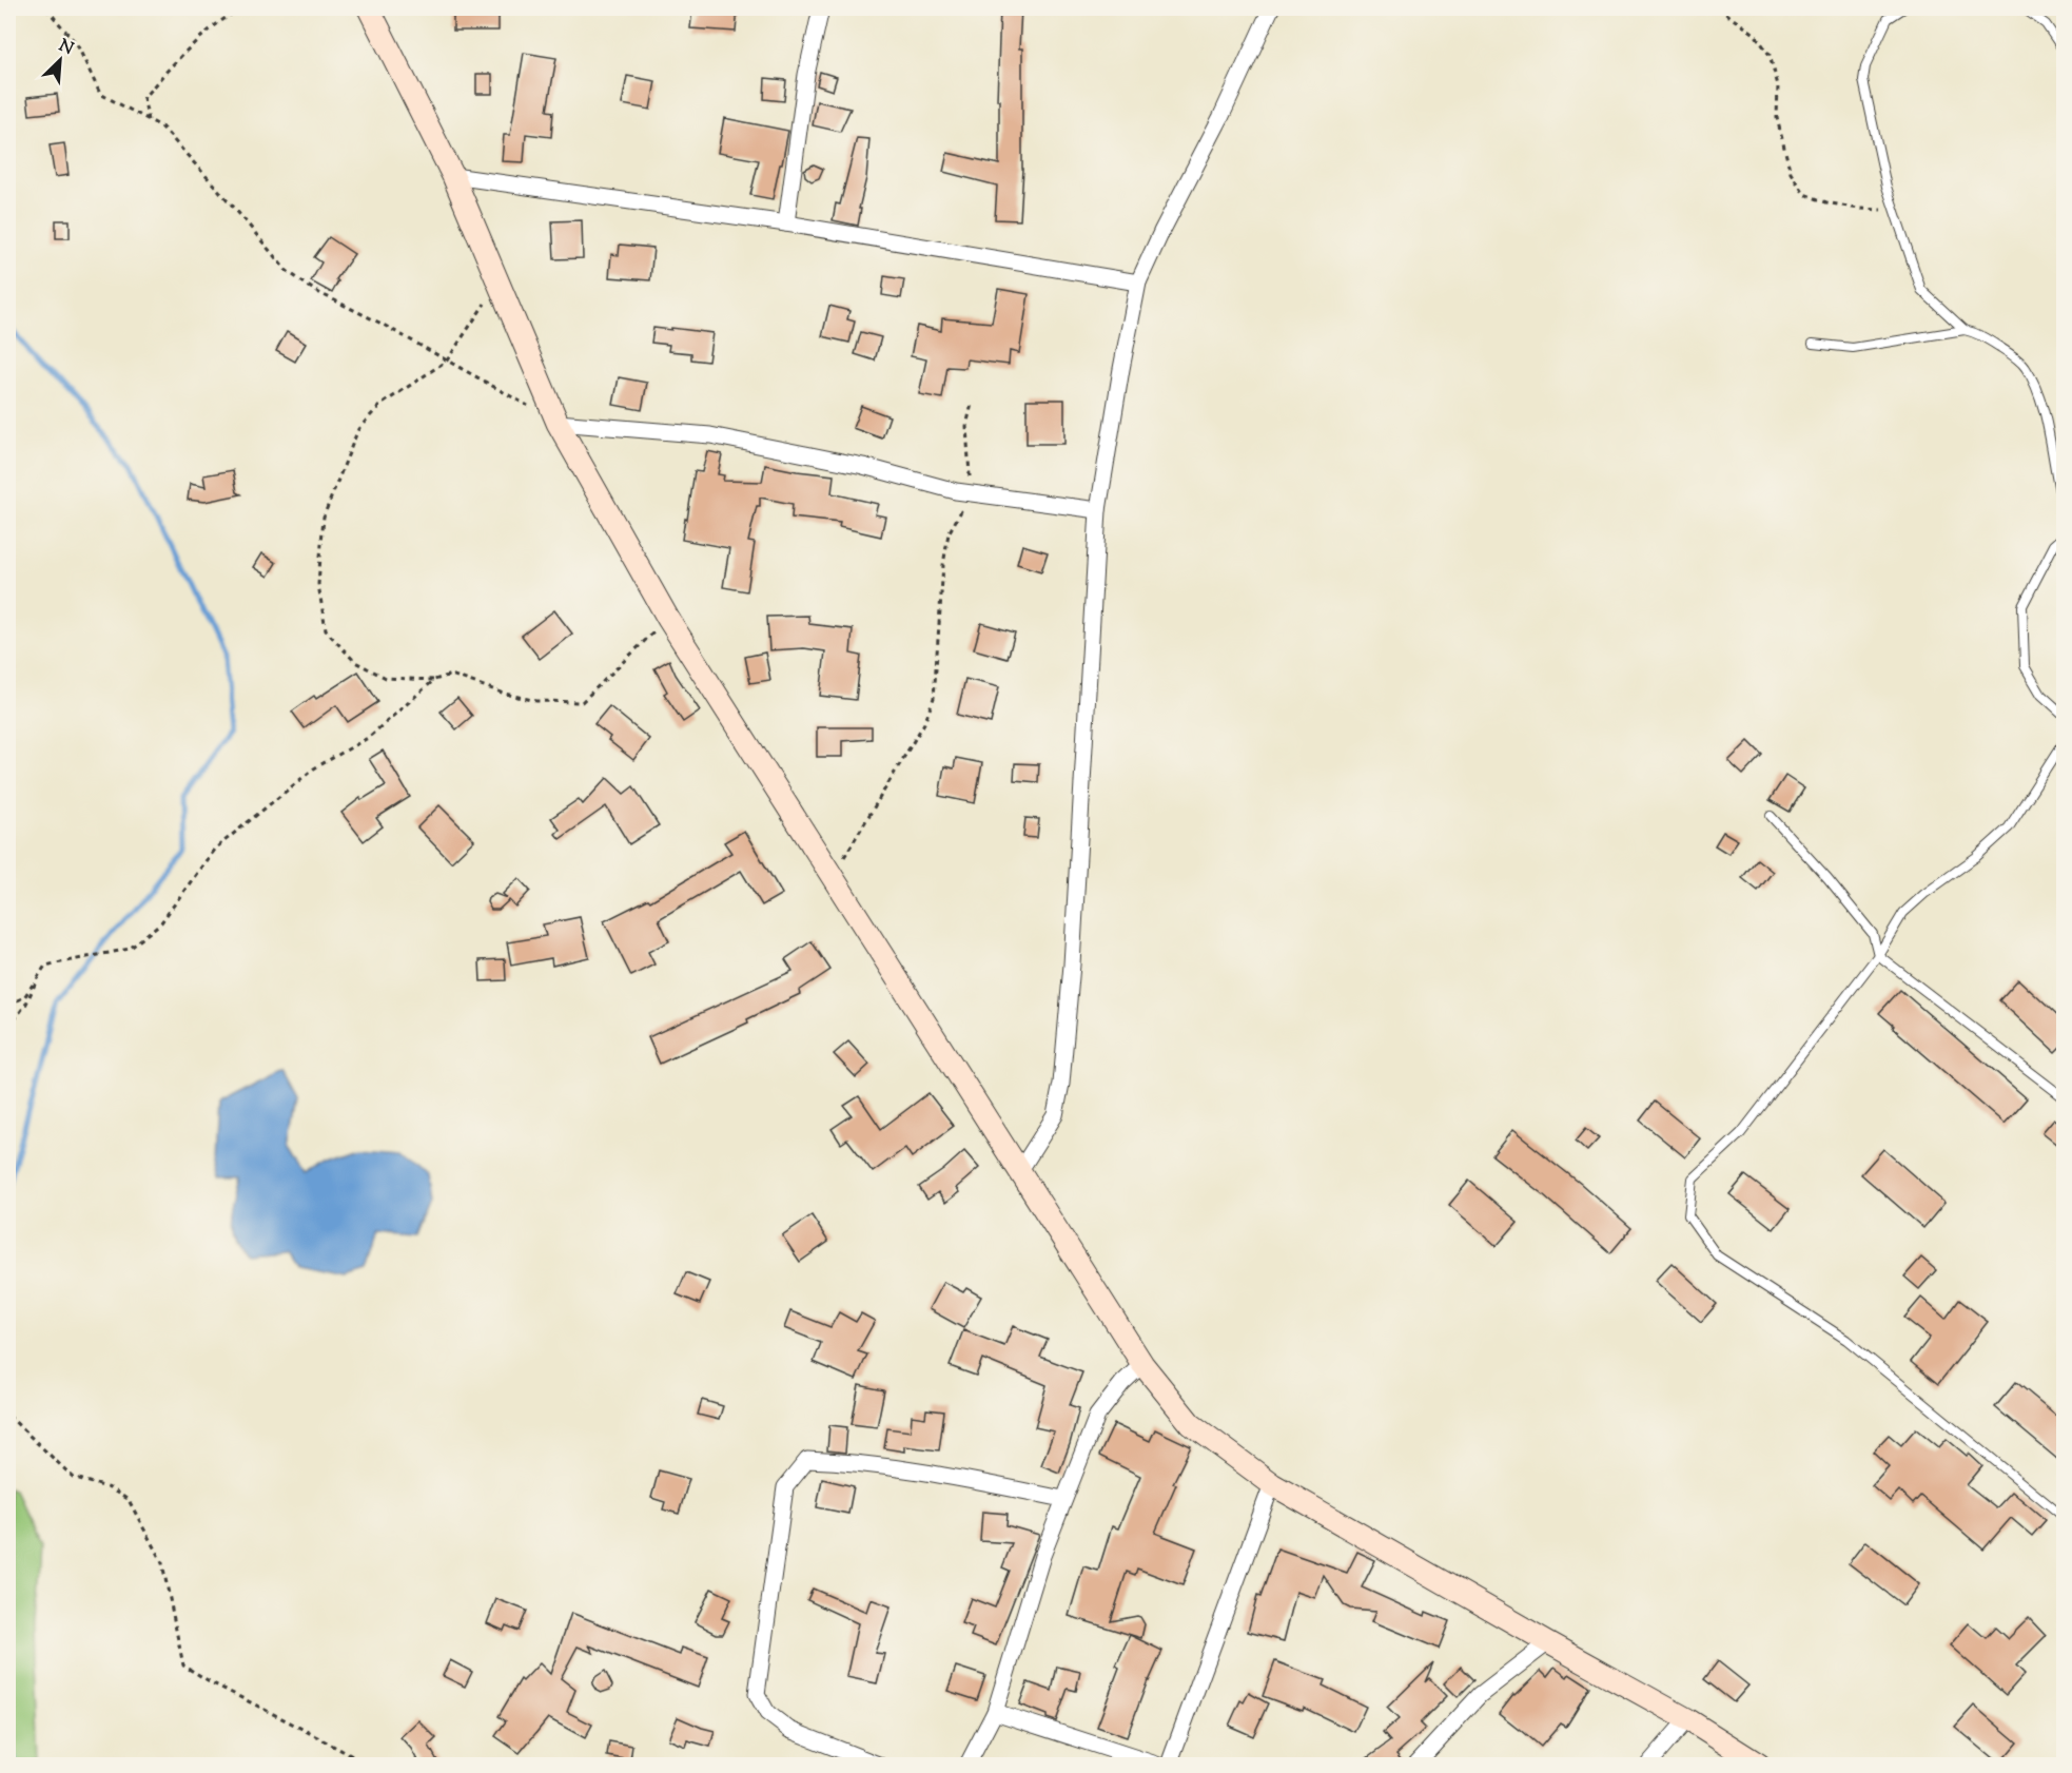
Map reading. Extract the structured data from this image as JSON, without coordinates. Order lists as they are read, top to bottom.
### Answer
{
  "north": "top right"
}
